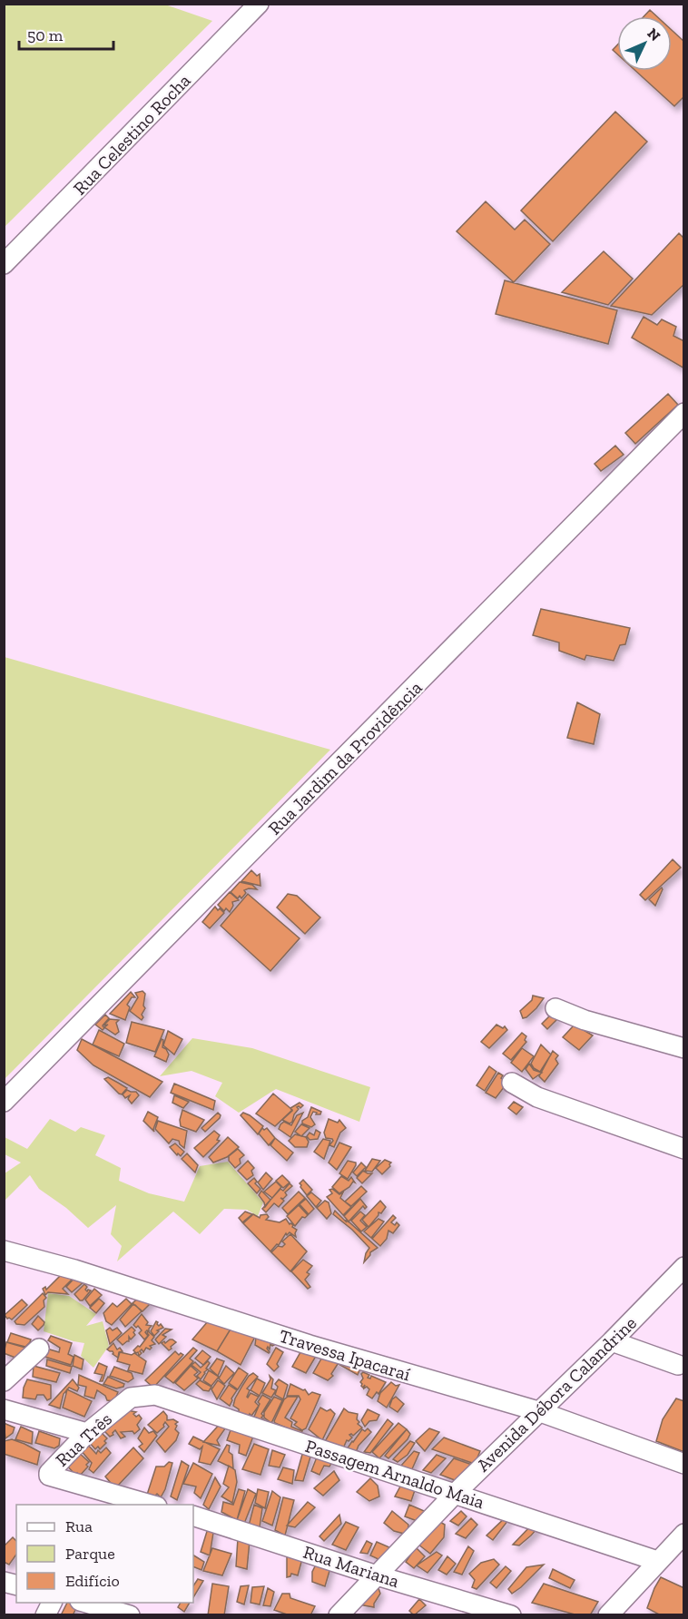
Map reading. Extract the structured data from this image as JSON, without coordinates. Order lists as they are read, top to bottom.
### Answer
{
  "streets": {
    "street": [
      "Rua Celestino Rocha",
      "Rua Jardim da Providência",
      "Travessa Ipacaraí",
      "Avenida Débora Calandrine",
      "Rua Três",
      "Passagem Arnaldo Maia",
      "Rua Mariana"
    ]
  },
  "crossings": [
    ["Travessa Ipacaraí", "Avenida Débora Calandrine"],
    ["Avenida Débora Calandrine", "Passagem Arnaldo Maia"],
    ["Avenida Débora Calandrine", "Rua Mariana"],
    ["Rua Três", "Passagem Arnaldo Maia"]
  ],
  "legend": ["Rua", "Parque", "Edifício"],
  "scale_bar": "50 m",
  "north": "top right"
}
